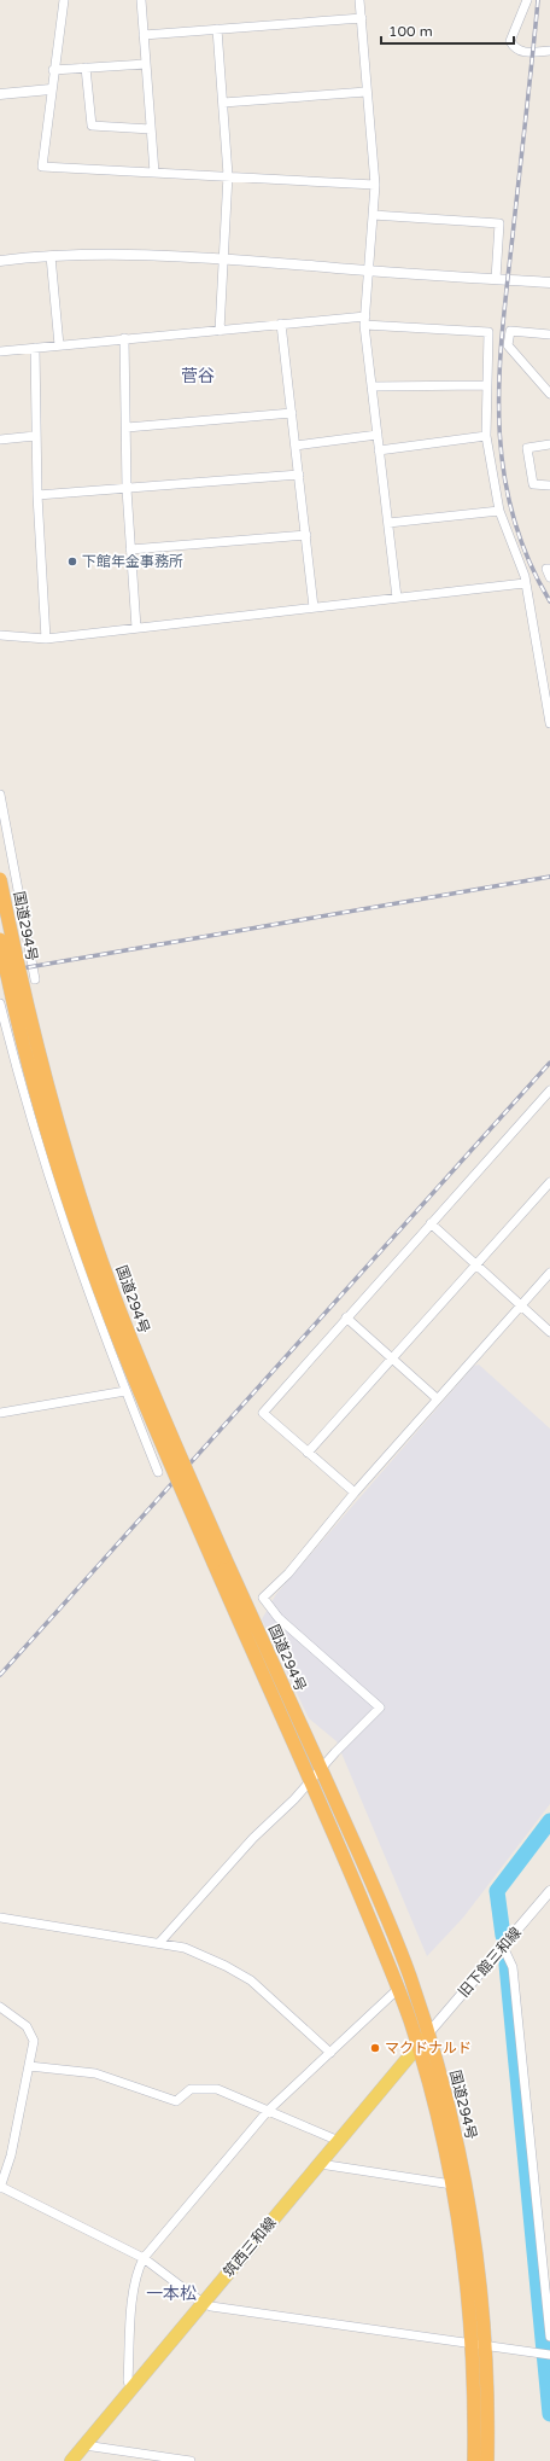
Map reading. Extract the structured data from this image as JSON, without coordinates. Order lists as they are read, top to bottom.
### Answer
{
  "streets": {
    "highway": ["国道294号"],
    "main road": ["筑西三和線"],
    "street": ["旧下館三和線"]
  },
  "crossings": [
    ["国道294号", "旧下館三和線"],
    ["国道294号", "筑西三和線"],
    ["旧下館三和線", "筑西三和線"]
  ],
  "districts": ["菅谷", "一本松"],
  "places": ["下館年金事務所", "マクドナルド"],
  "scale_bar": "100 m"
}
